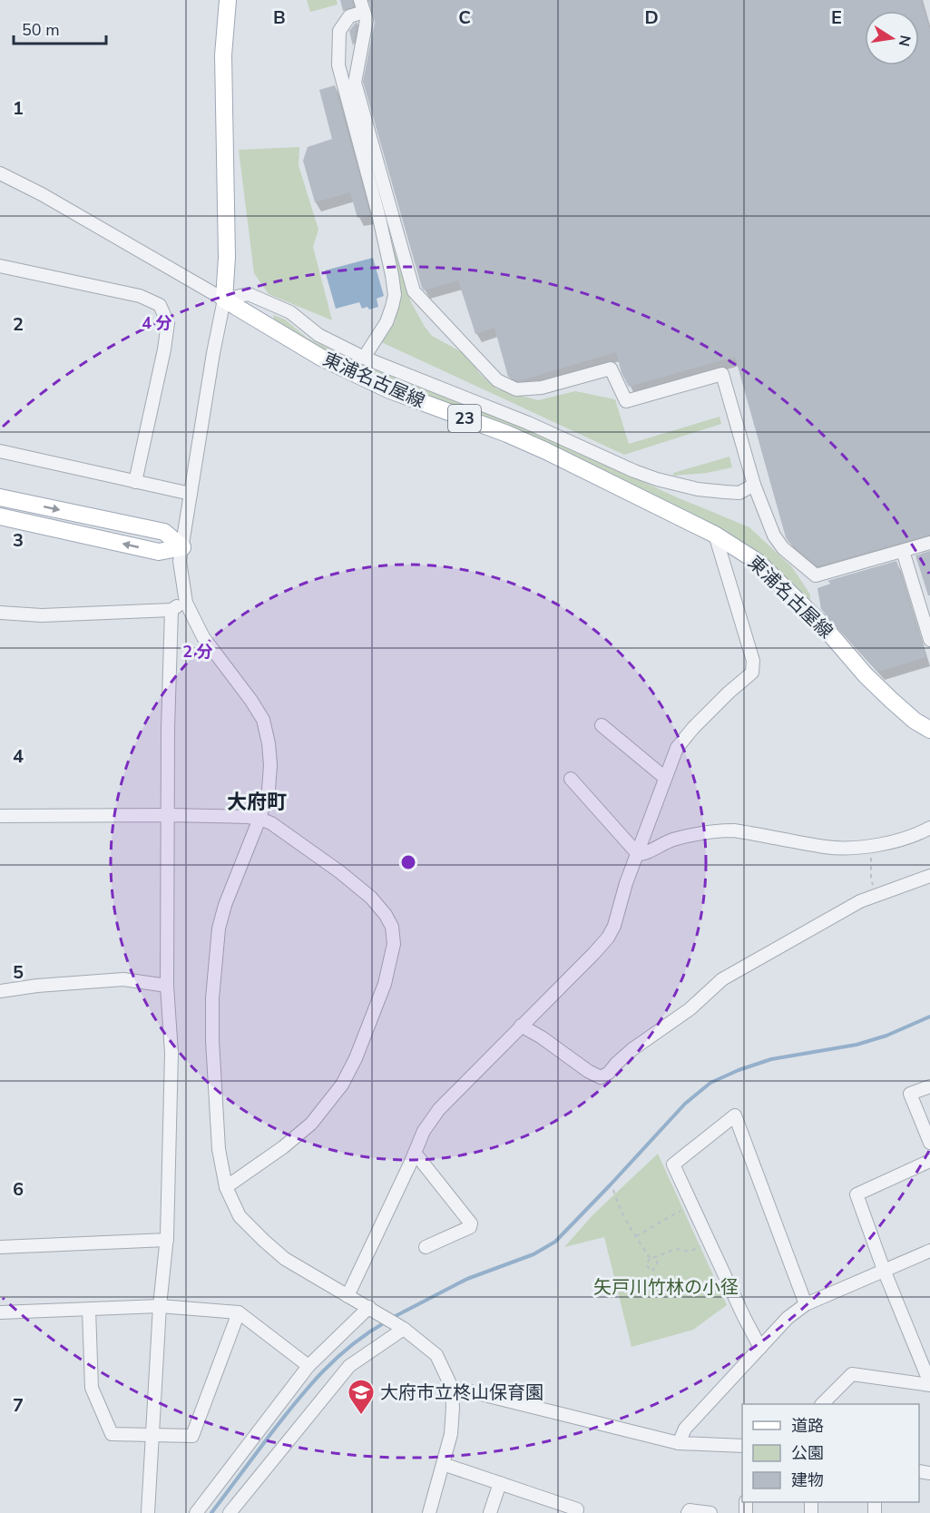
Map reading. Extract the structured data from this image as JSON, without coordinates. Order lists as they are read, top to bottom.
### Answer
{
  "streets": {
    "main road": ["東浦名古屋線", "23"]
  },
  "districts": ["大府町"],
  "parks": ["矢戸川竹林の小径"],
  "places": {
    "school or university": ["大府市立柊山保育園"]
  },
  "legend": ["道路", "公園", "建物"],
  "scale_bar": "50 m",
  "north": "right",
  "grid": {
    "columns": [
      "B",
      "C",
      "D",
      "E"
    ],
    "rows": [
      "1",
      "2",
      "3",
      "4",
      "5",
      "6",
      "7"
    ]
  },
  "rings": ["4 分", "2 分"]
}
